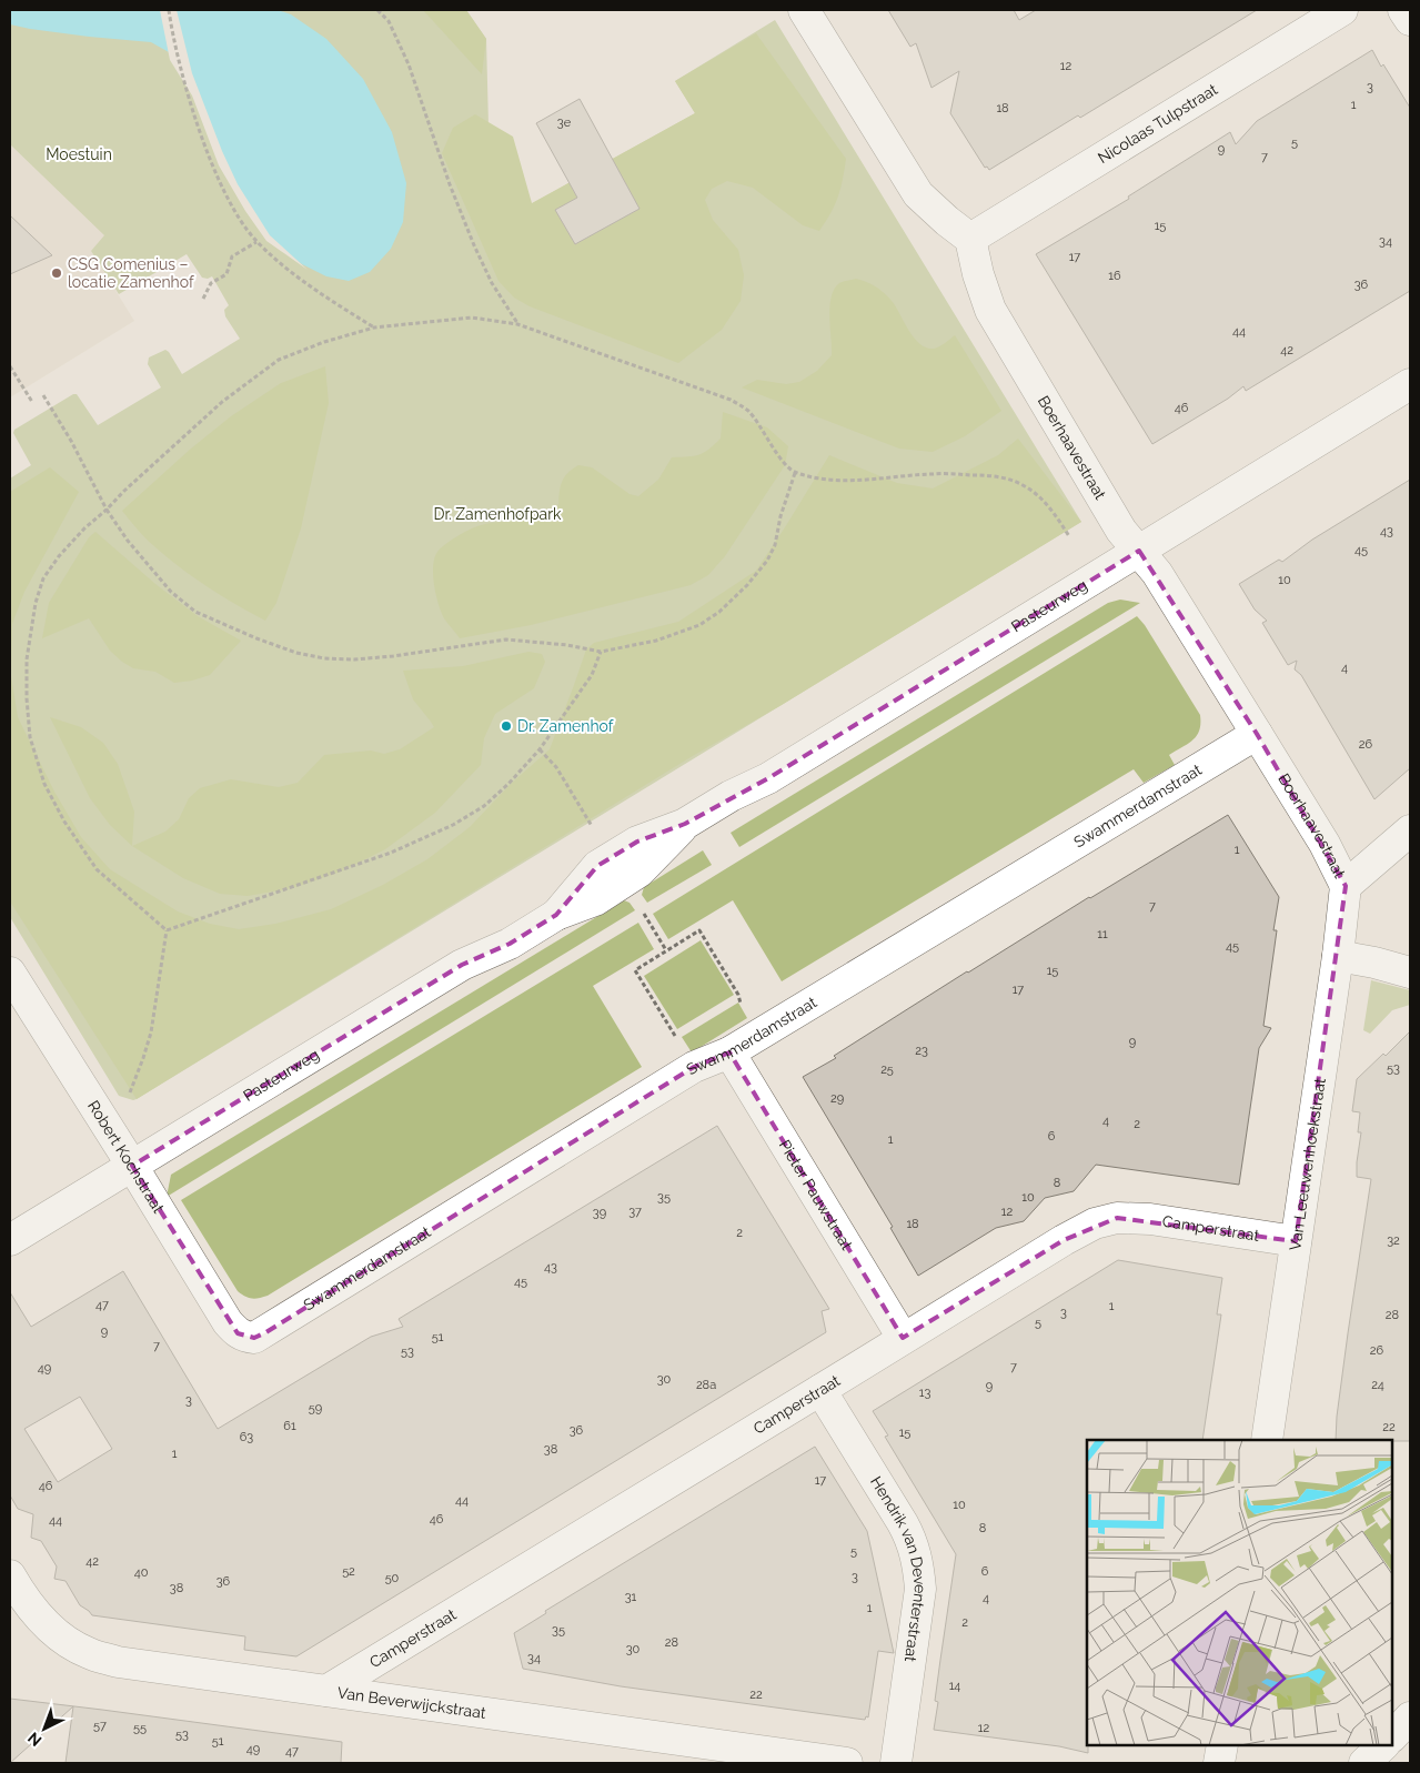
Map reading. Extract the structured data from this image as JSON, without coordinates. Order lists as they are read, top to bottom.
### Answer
{
  "streets": {
    "street": [
      "Nicolaas Tulpstraat",
      "Boerhaavestraat",
      "Pasteurweg",
      "Swammerdamstraat",
      "Robert Kochstraat",
      "Van Leeuwenhoekstraat",
      "Pieter Pauwstraat",
      "Camperstraat",
      "Hendrik van Deventerstraat",
      "Van Beverwijckstraat"
    ]
  },
  "crossings": [
    ["Nicolaas Tulpstraat", "Boerhaavestraat"],
    ["Boerhaavestraat", "Pasteurweg"],
    ["Boerhaavestraat", "Swammerdamstraat"],
    ["Boerhaavestraat", "Van Leeuwenhoekstraat"],
    ["Pasteurweg", "Robert Kochstraat"],
    ["Swammerdamstraat", "Robert Kochstraat"],
    ["Swammerdamstraat", "Pieter Pauwstraat"],
    ["Van Leeuwenhoekstraat", "Camperstraat"],
    ["Pieter Pauwstraat", "Camperstraat"],
    ["Camperstraat", "Hendrik van Deventerstraat"],
    ["Camperstraat", "Van Beverwijckstraat"]
  ],
  "parks": ["Moestuin", "Dr. Zamenhofpark"],
  "places": ["CSG Comenius – locatie Zamenhof", "Dr. Zamenhof"],
  "house_numbers": [
    "12",
    "3",
    "1",
    "18",
    "3e",
    "5",
    "9",
    "7",
    "15",
    "34",
    "17",
    "16",
    "36",
    "44",
    "42",
    "46",
    "43",
    "45",
    "10",
    "4",
    "26",
    "1",
    "7",
    "11",
    "45",
    "15",
    "17",
    "9",
    "23",
    "53",
    "25",
    "29",
    "4",
    "2",
    "6",
    "1",
    "8",
    "35",
    "10",
    "37",
    "12",
    "39",
    "18",
    "2",
    "32",
    "43",
    "45",
    "47",
    "1",
    "3",
    "28",
    "5",
    "9",
    "51",
    "7",
    "26",
    "53",
    "7",
    "49",
    "30",
    "28a",
    "24",
    "9",
    "13",
    "3",
    "59",
    "61",
    "22",
    "36",
    "15",
    "63",
    "38",
    "1",
    "17",
    "46",
    "44",
    "10",
    "46",
    "44",
    "8",
    "5",
    "42",
    "52",
    "6",
    "40",
    "3",
    "50",
    "36",
    "38",
    "31",
    "4",
    "1",
    "2",
    "35",
    "28",
    "30",
    "34",
    "14",
    "22",
    "57",
    "55",
    "12",
    "53",
    "51",
    "49",
    "47"
  ],
  "north": "bottom left"
}
